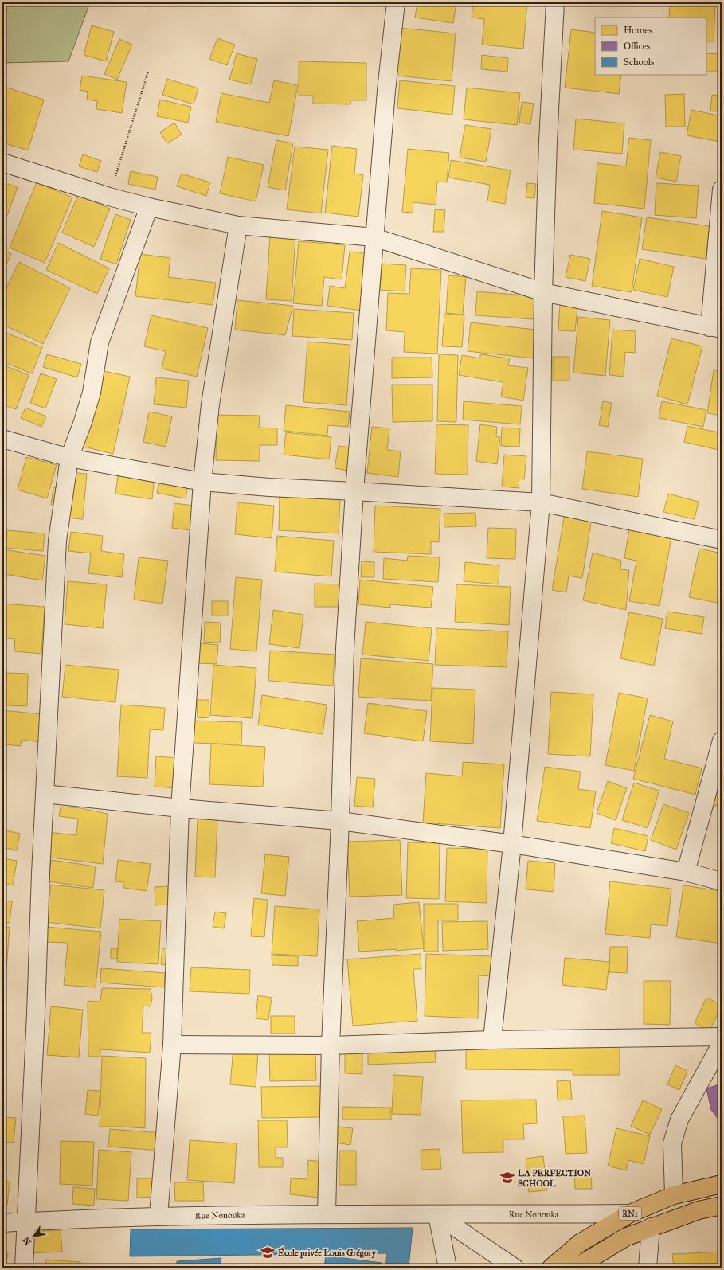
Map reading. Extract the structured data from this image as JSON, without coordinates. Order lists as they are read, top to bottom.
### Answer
{
  "streets": {
    "highway": ["RN1"],
    "street": ["Rue Nonouka"]
  },
  "crossings": [
    ["RN1", "Rue Nonouka"]
  ],
  "places": {
    "school or university": ["LA PERFECTION SCHOOL", "École privée Louis Grégory"]
  },
  "legend": ["Homes", "Offices", "Schools"],
  "north": "bottom left"
}
